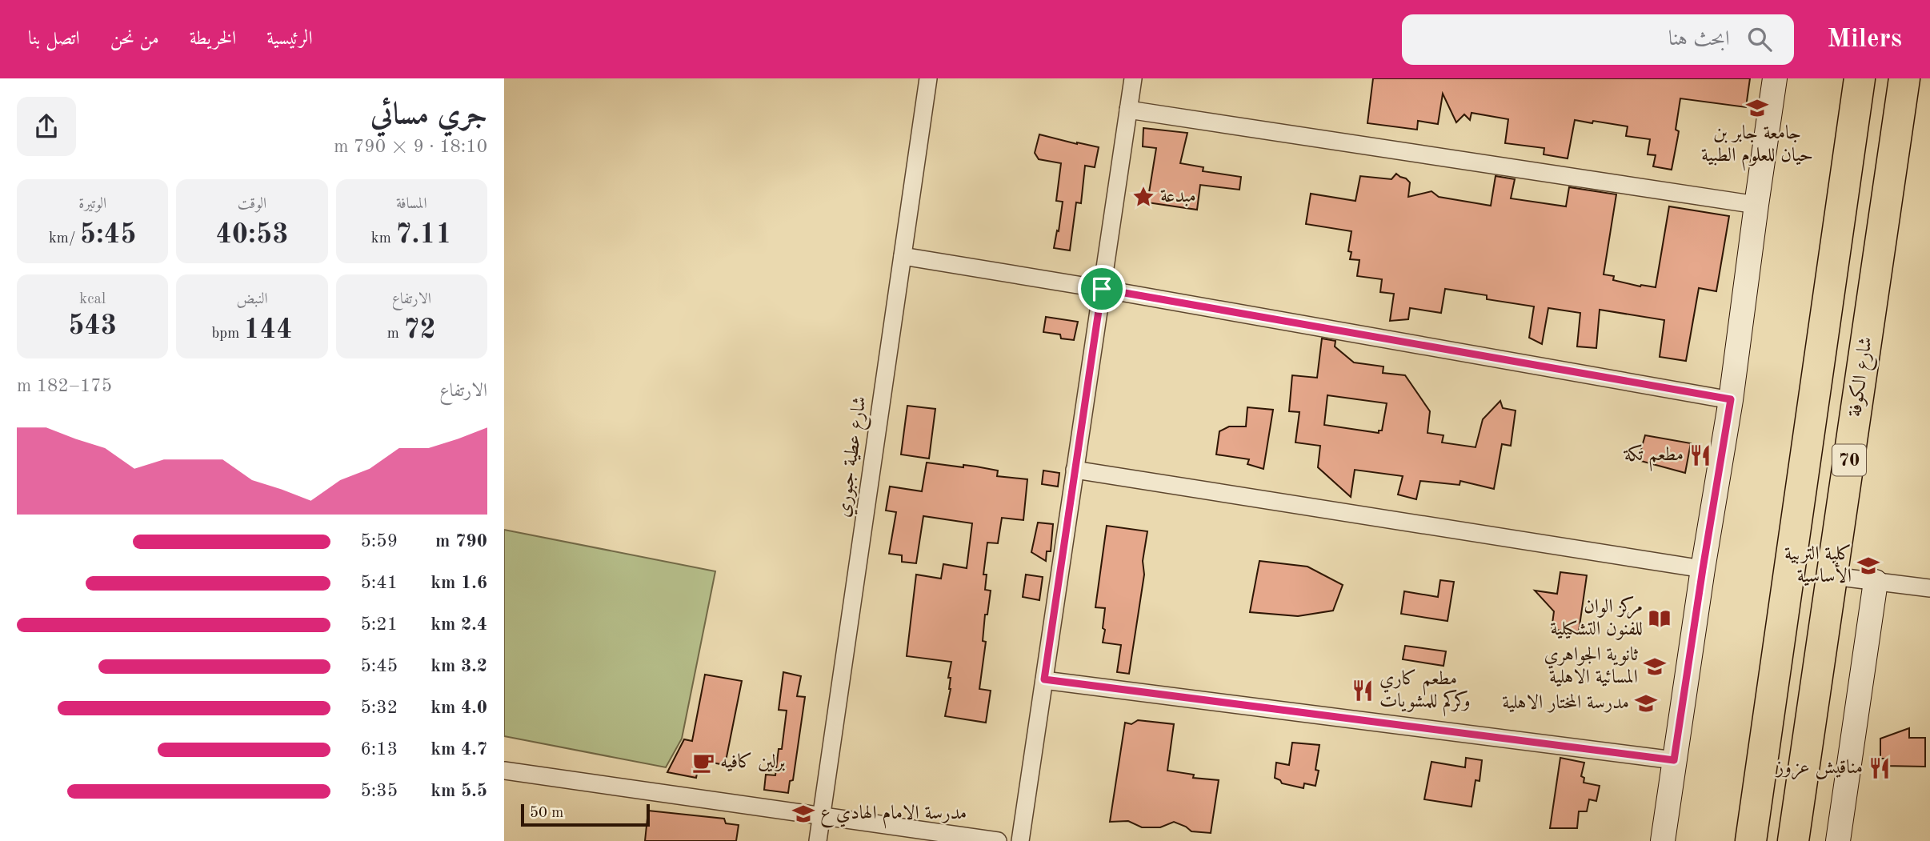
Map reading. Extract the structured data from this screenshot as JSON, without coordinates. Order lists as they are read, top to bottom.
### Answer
{
  "streets": {
    "highway": ["شارع الكوفة", "70"],
    "street": ["شارع عطية جبوري"]
  },
  "places": {
    "school or university": [
      "جامعة جابر بن حيان للعلوم الطبية",
      "كلية التربية الأساسية",
      "ثانوية الجواهري المسائية الاهلية",
      "مدرسة المختار الاهلية",
      "مدرسة الامام الهادي ع"
    ],
    "place": ["مبدعة"],
    "restaurant": ["مطعم تكة", "مطعم كاري وكركم للمشويات", "مناقيش عزوز"],
    "library": ["مركز الوان للفنون التشكيلية"],
    "cafe": ["برلين كافيه"]
  },
  "scale_bar": "50 m",
  "page": {
    "header": "Milers",
    "search": "ابحث هنا",
    "nav": [
      "الرئيسية",
      "الخريطة",
      "من نحن",
      "اتصل بنا"
    ],
    "heading": ["جري مسائي", "18:10 · 9 × 790 m"],
    "stats": [
      ["المسافة", "7.11 km"],
      ["الوقت", "40:53"],
      ["الوتيرة", "5:45 /km"],
      ["الارتفاع", "72 m"],
      ["النبض", "144 bpm"],
      ["kcal", "543"]
    ],
    "chart": ["الارتفاع", "175–182 m"],
    "list": [
      {
        "name": "790 m",
        "note": "5:59"
      },
      {
        "name": "1.6 km",
        "note": "5:41"
      },
      {
        "name": "2.4 km",
        "note": "5:21"
      },
      {
        "name": "3.2 km",
        "note": "5:45"
      },
      {
        "name": "4.0 km",
        "note": "5:32"
      },
      {
        "name": "4.7 km",
        "note": "6:13"
      },
      {
        "name": "5.5 km",
        "note": "5:35"
      }
    ],
    "scale": "50 m"
  }
}
